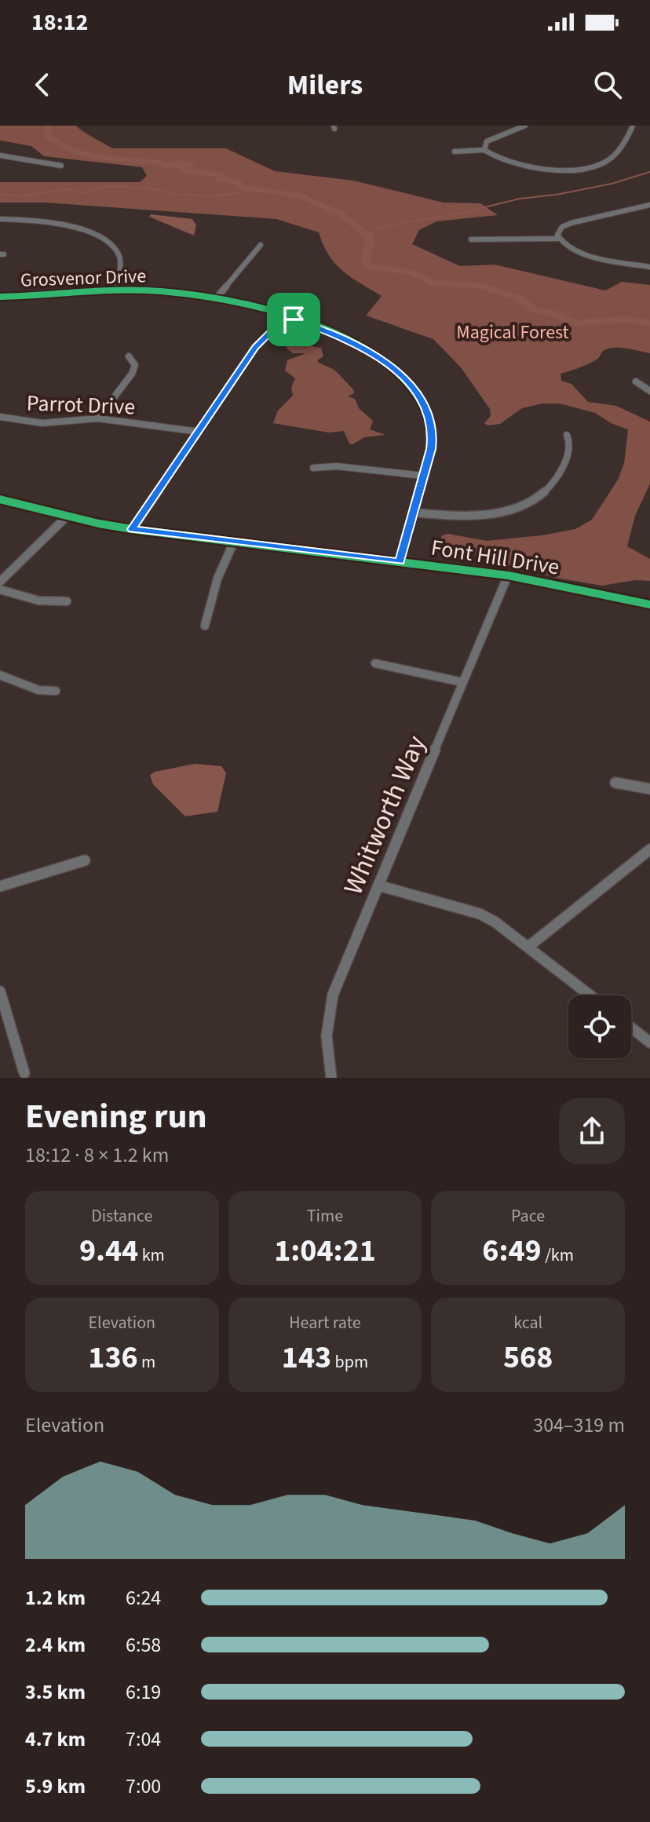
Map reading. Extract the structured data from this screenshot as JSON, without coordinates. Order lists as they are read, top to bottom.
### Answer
{
  "streets": {
    "street": [
      "Grosvenor Drive",
      "Parrot Drive",
      "Font Hill Drive",
      "Whitworth Way"
    ]
  },
  "crossings": [
    ["Grosvenor Drive", "Font Hill Drive"],
    ["Font Hill Drive", "Whitworth Way"]
  ],
  "parks": ["Magical Forest"],
  "page": {
    "status": "18:12",
    "header": "Milers",
    "heading": ["Evening run", "18:12 · 8 × 1.2 km"],
    "stats": [
      ["Distance", "9.44 km"],
      ["Time", "1:04:21"],
      ["Pace", "6:49 /km"],
      ["Elevation", "136 m"],
      ["Heart rate", "143 bpm"],
      ["kcal", "568"]
    ],
    "chart": ["Elevation", "304–319 m"],
    "list": [
      {
        "name": "1.2 km",
        "note": "6:24"
      },
      {
        "name": "2.4 km",
        "note": "6:58"
      },
      {
        "name": "3.5 km",
        "note": "6:19"
      },
      {
        "name": "4.7 km",
        "note": "7:04"
      },
      {
        "name": "5.9 km",
        "note": "7:00"
      }
    ]
  }
}
